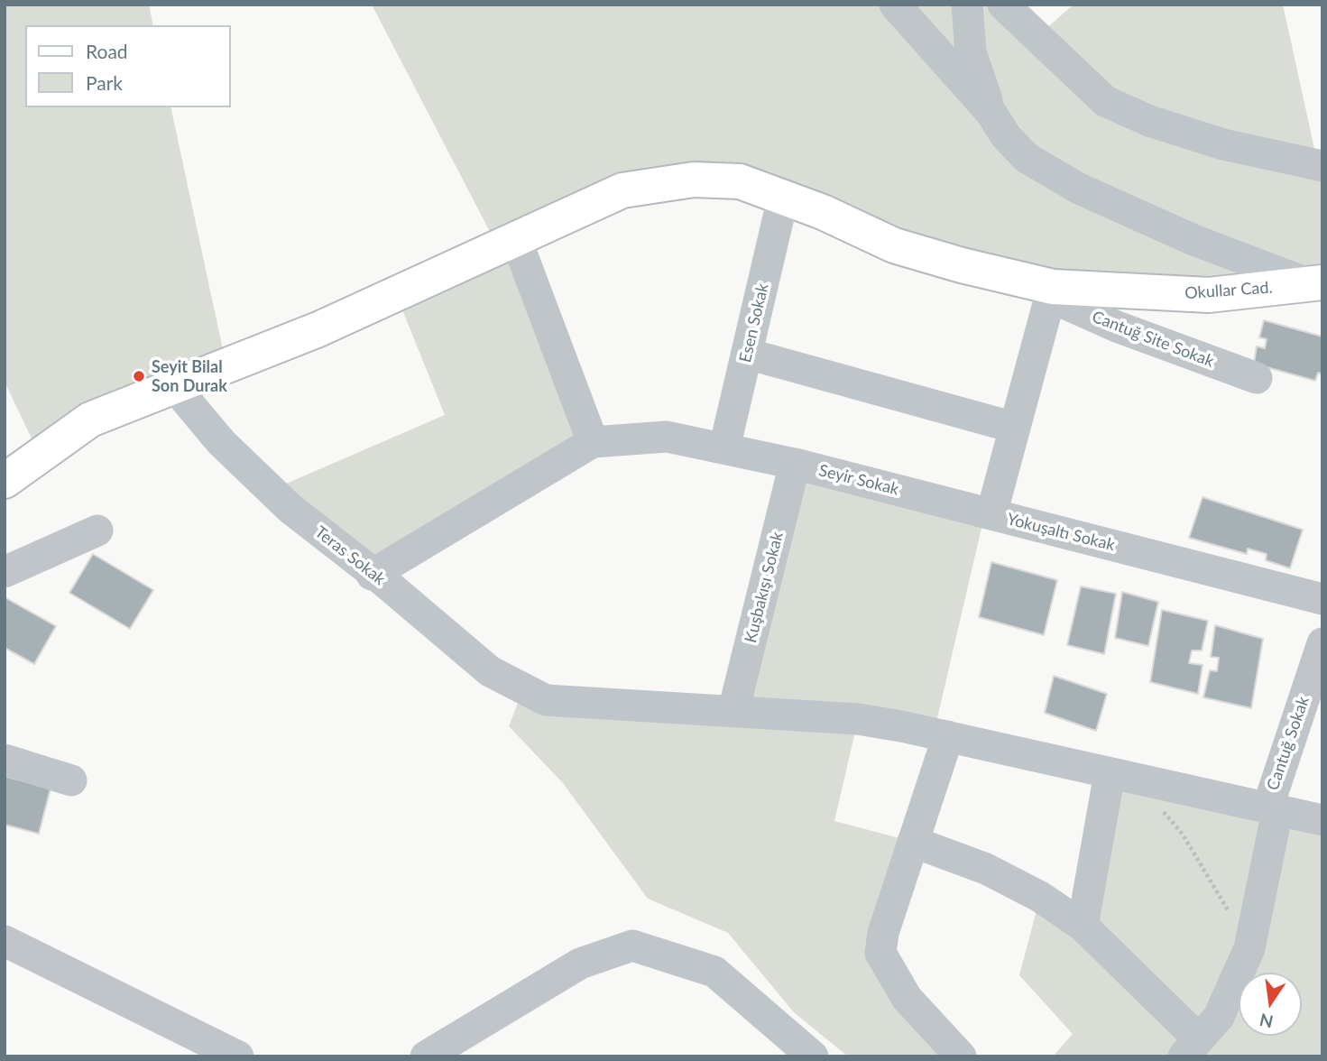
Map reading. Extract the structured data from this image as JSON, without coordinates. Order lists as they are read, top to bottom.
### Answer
{
  "streets": {
    "main road": ["Okullar Cad."],
    "street": [
      "Esen Sokak",
      "Cantuğ Site Sokak",
      "Seyir Sokak",
      "Yokuşaltı Sokak",
      "Teras Sokak",
      "Kuşbakışı Sokak",
      "Cantuğ Sokak"
    ]
  },
  "crossings": [
    ["Okullar Cad.", "Esen Sokak"],
    ["Okullar Cad.", "Cantuğ Site Sokak"],
    ["Okullar Cad.", "Yokuşaltı Sokak"],
    ["Okullar Cad.", "Teras Sokak"],
    ["Esen Sokak", "Seyir Sokak"],
    ["Cantuğ Site Sokak", "Yokuşaltı Sokak"],
    ["Seyir Sokak", "Yokuşaltı Sokak"],
    ["Seyir Sokak", "Kuşbakışı Sokak"],
    ["Teras Sokak", "Kuşbakışı Sokak"]
  ],
  "places": ["Seyit Bilal Son Durak"],
  "legend": ["Road", "Park"],
  "north": "bottom"
}
